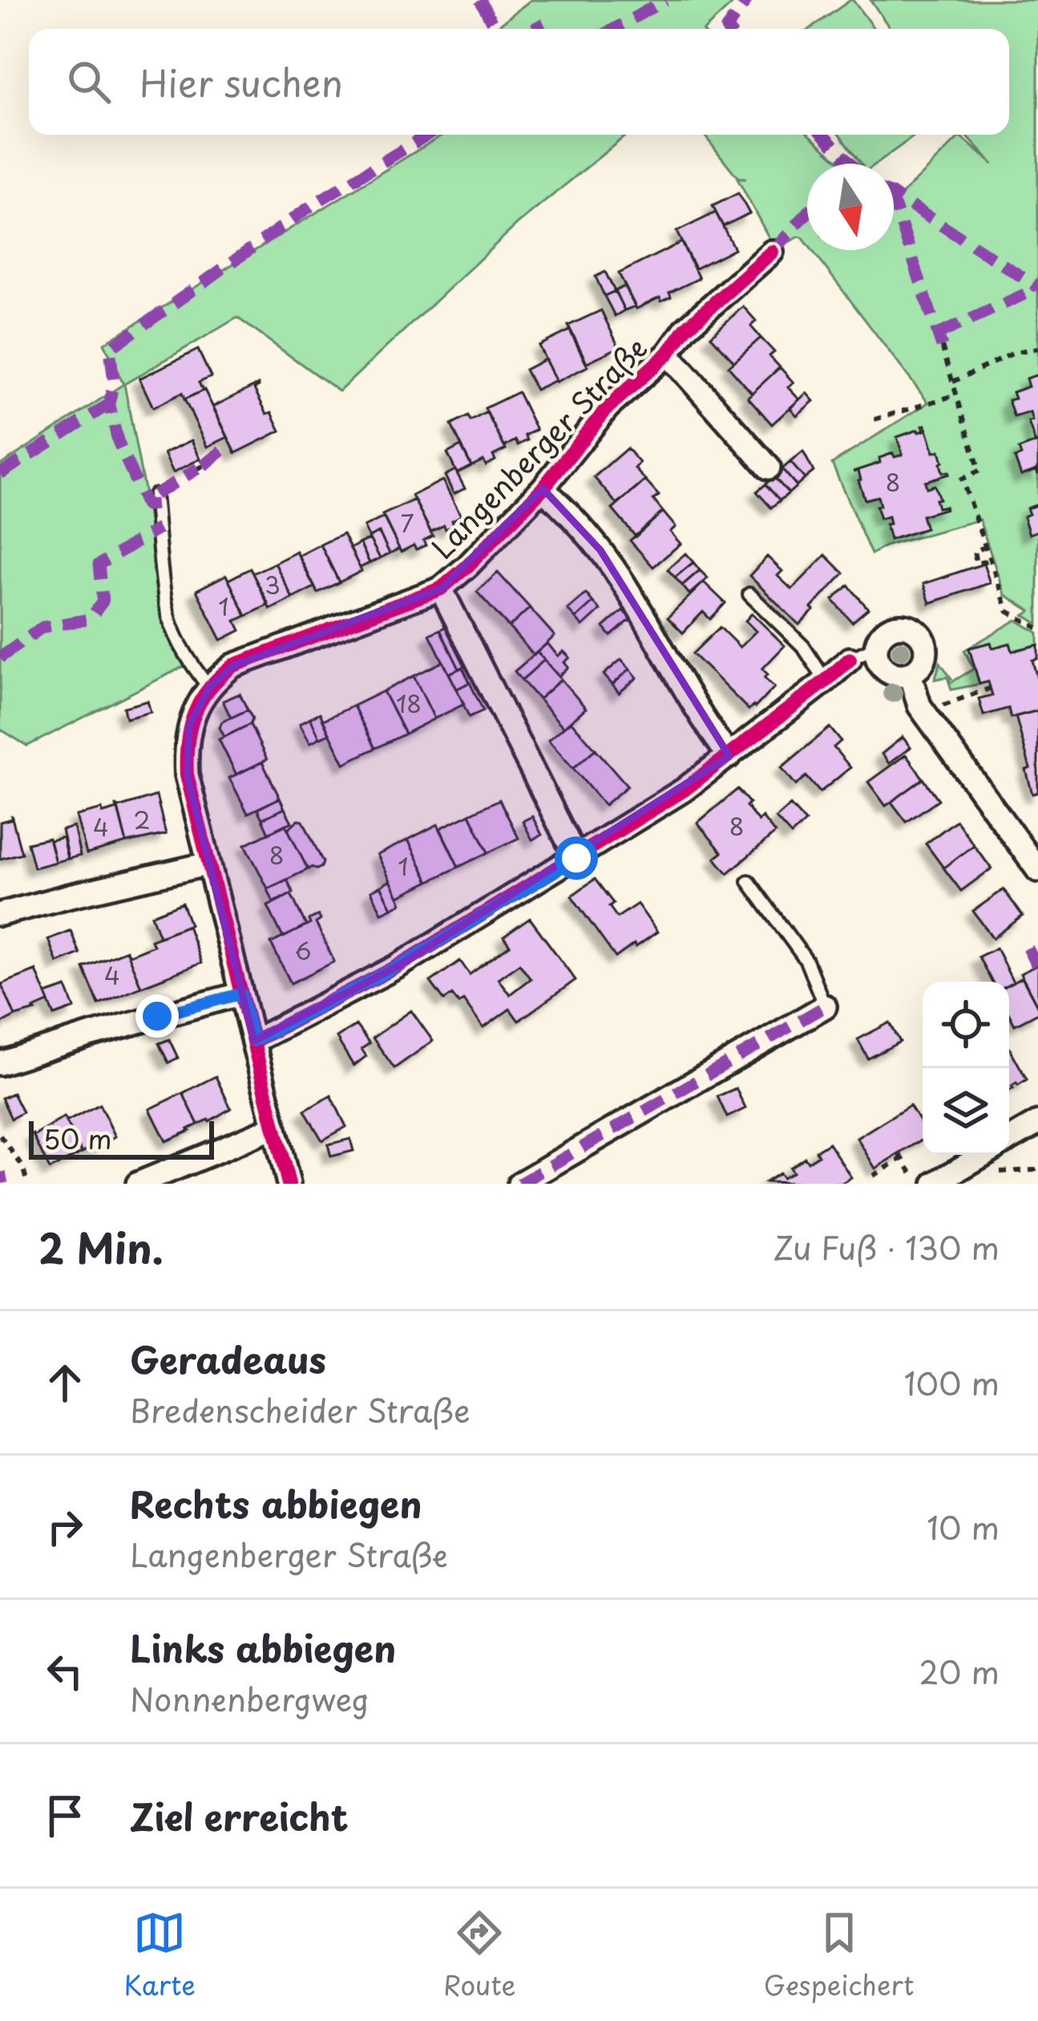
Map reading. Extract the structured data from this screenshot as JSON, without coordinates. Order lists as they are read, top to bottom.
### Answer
{
  "streets": {
    "street": ["Langenberger Straße"]
  },
  "house_numbers": [
    "8",
    "7",
    "3",
    "1",
    "18",
    "2",
    "8",
    "4",
    "8",
    "1",
    "6",
    "4"
  ],
  "scale_bar": "50 m",
  "north": "bottom",
  "page": {
    "search": "Hier suchen",
    "scale": "50 m",
    "heading": ["2 Min.", "Zu Fuß · 130 m"],
    "list": [
      ["Geradeaus", "Bredenscheider Straße", "100 m"],
      ["Rechts abbiegen", "Langenberger Straße", "10 m"],
      ["Links abbiegen", "Nonnenbergweg", "20 m"],
      "Ziel erreicht"
    ],
    "nav": ["Karte", "Route", "Gespeichert"]
  }
}
